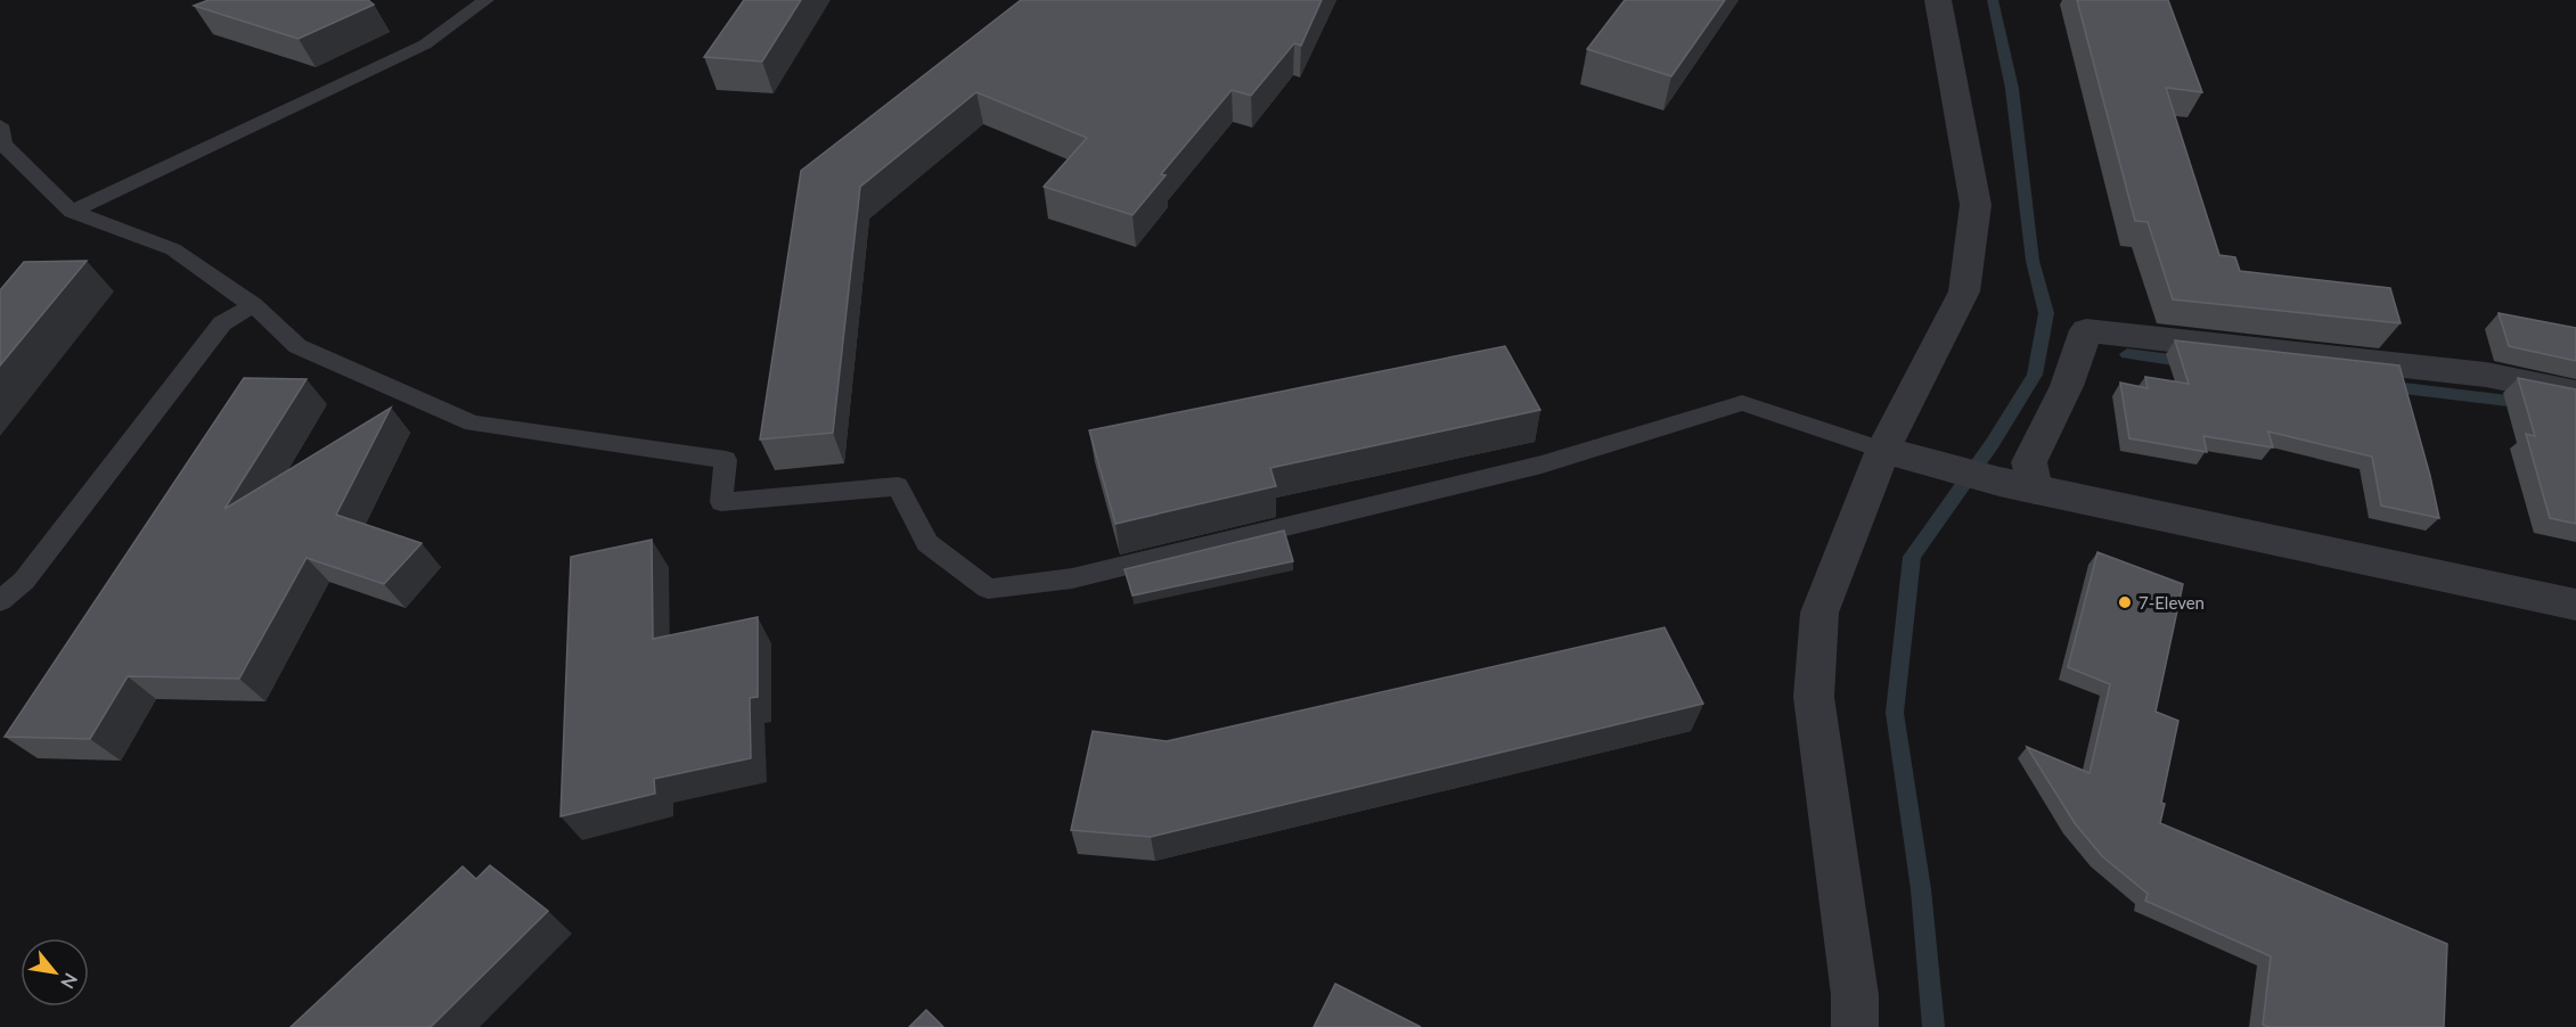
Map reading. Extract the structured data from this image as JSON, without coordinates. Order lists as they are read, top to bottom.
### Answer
{
  "places": ["7-Eleven"],
  "north": "bottom right"
}
